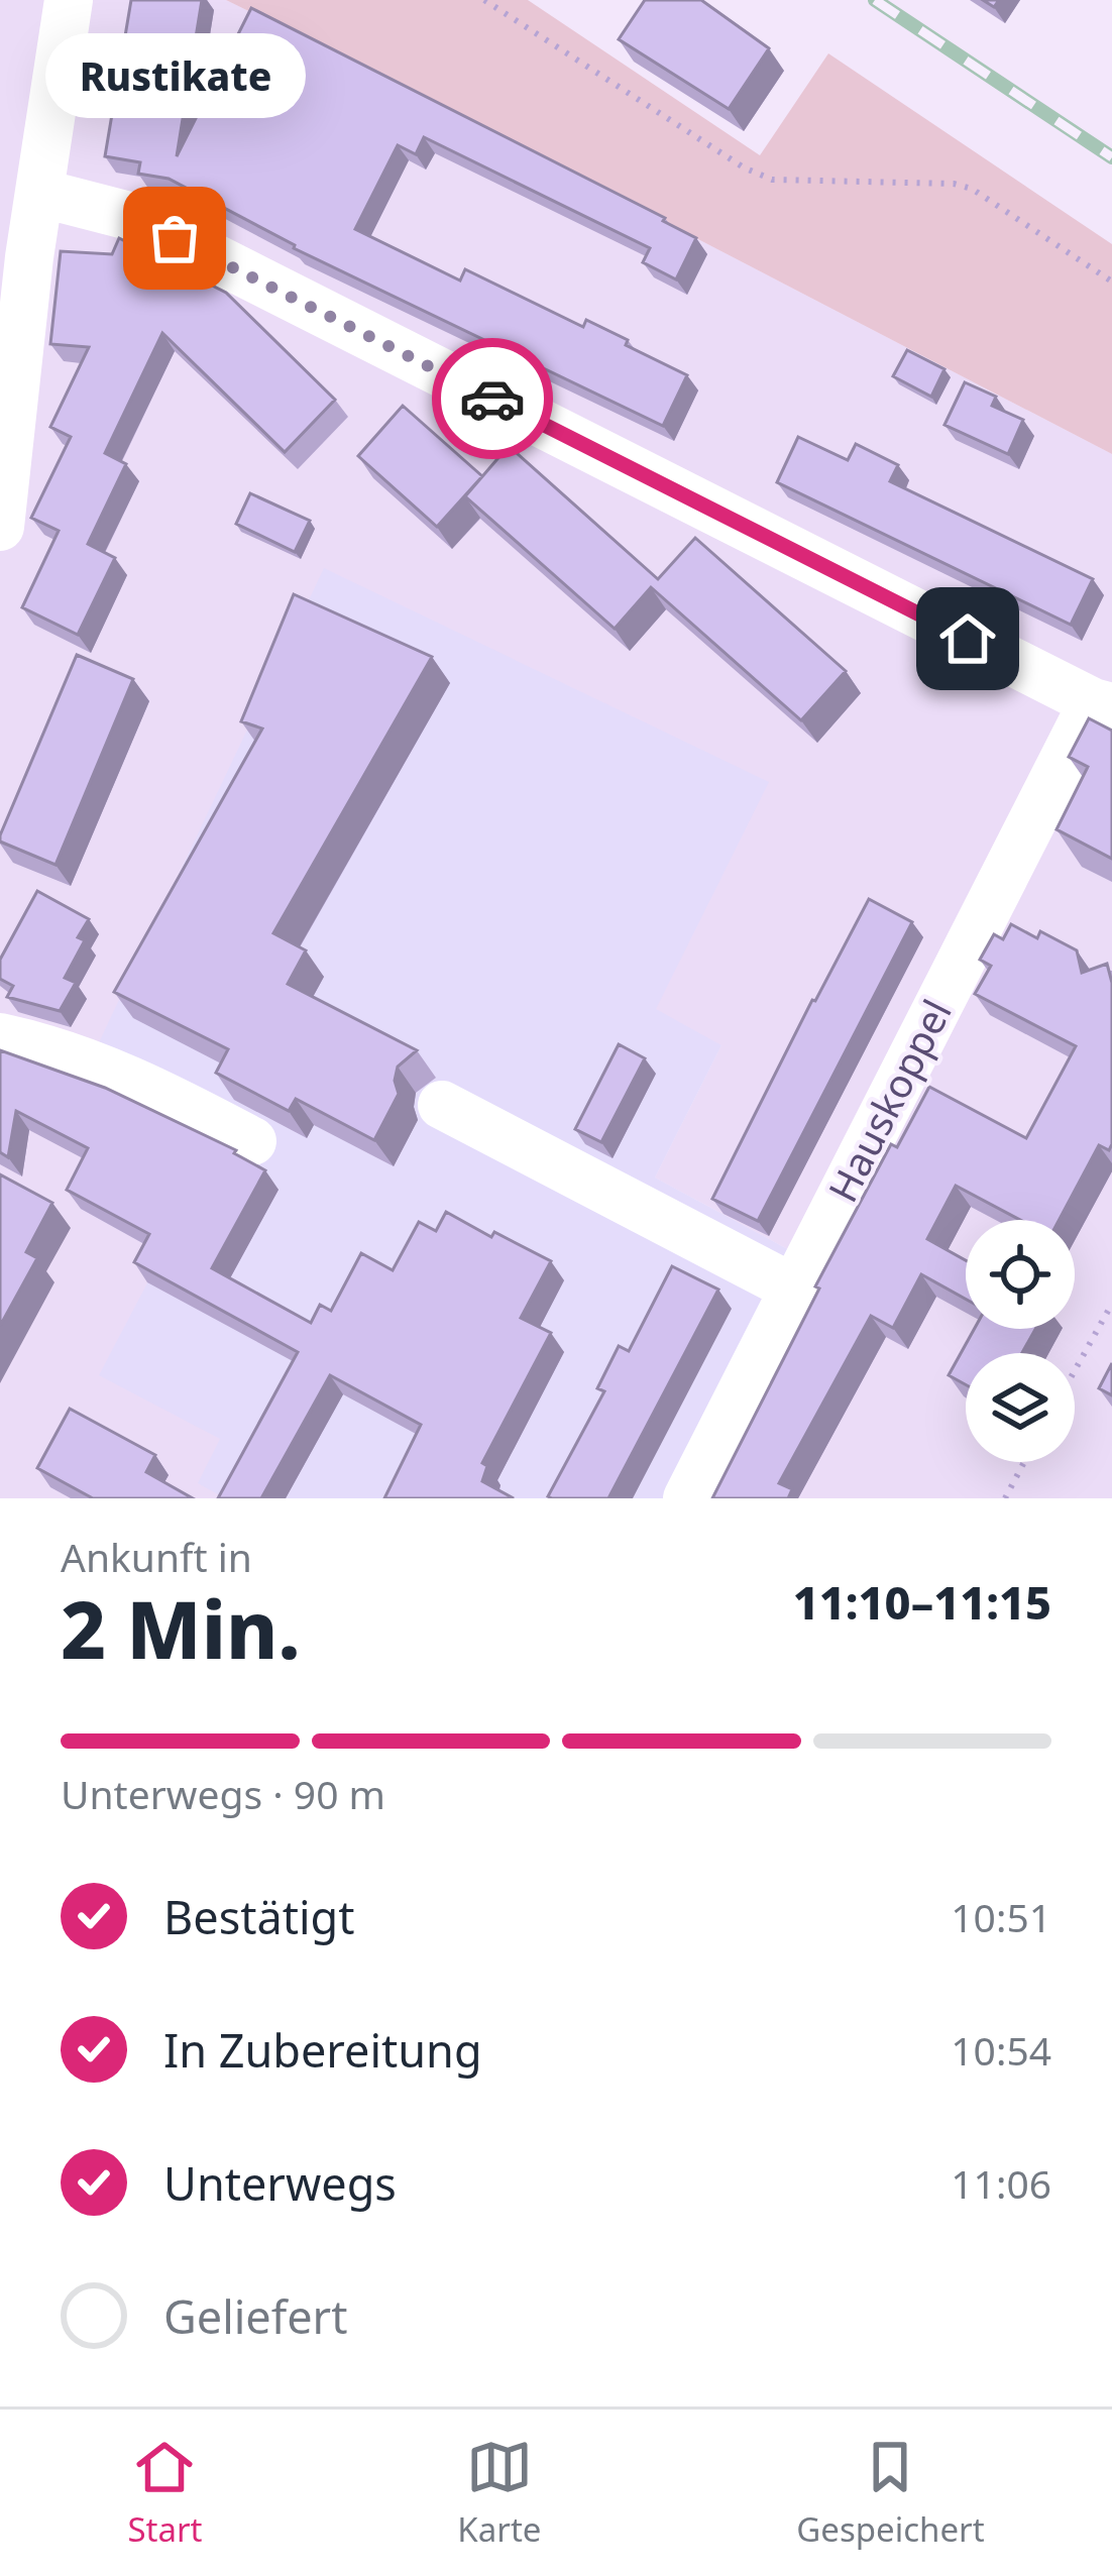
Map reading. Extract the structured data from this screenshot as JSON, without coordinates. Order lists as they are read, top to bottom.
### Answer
{
  "streets": {
    "street": ["Hauskoppel"]
  },
  "places": ["Rustikate"],
  "page": {
    "bubble": "Rustikate",
    "heading": ["2 Min.", "Ankunft in", "11:10–11:15"],
    "bar": "Unterwegs · 90 m",
    "list": [
      ["Bestätigt", "10:51"],
      ["In Zubereitung", "10:54"],
      ["Unterwegs", "11:06"],
      "Geliefert"
    ],
    "tabs": ["Start", "Karte", "Gespeichert"]
  }
}
